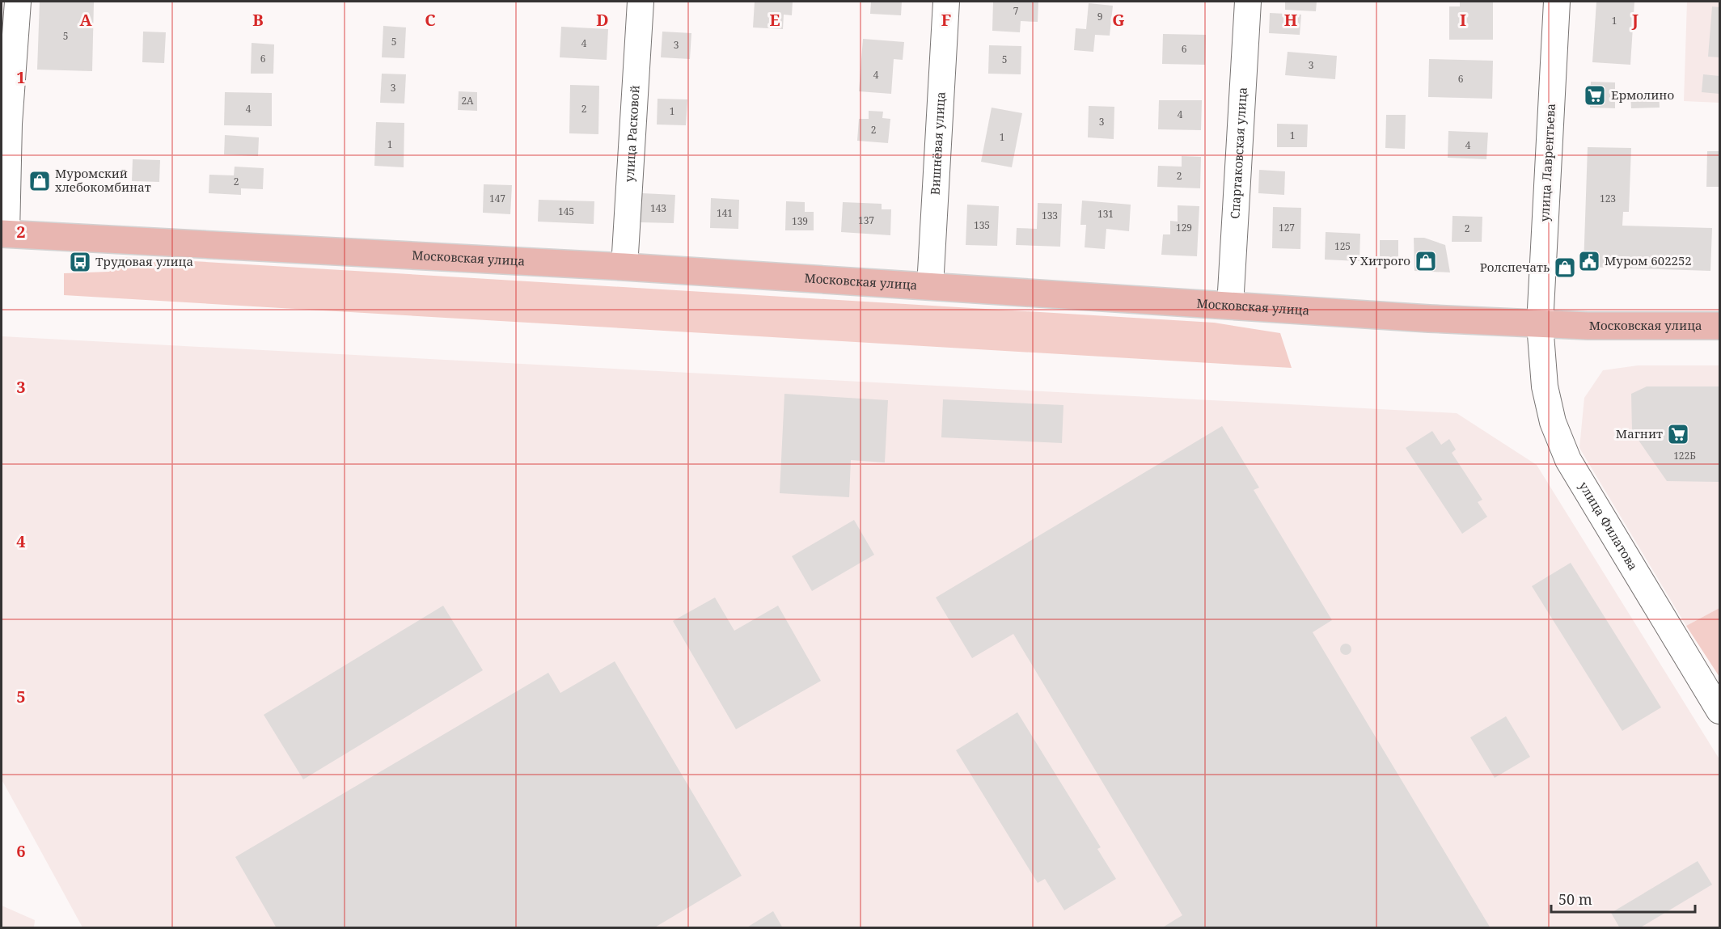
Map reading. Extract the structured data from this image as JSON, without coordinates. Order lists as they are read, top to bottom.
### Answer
{
  "streets": {
    "main road": ["Московская улица"],
    "street": [
      "улица Расковой",
      "Вишнёвая улица",
      "Спартаковская улица",
      "улица Лаврентьева",
      "улица Филатова"
    ]
  },
  "crossings": [
    ["улица Расковой", "Московская улица"],
    ["Вишнёвая улица", "Московская улица"],
    ["Спартаковская улица", "Московская улица"],
    ["улица Лаврентьева", "Московская улица"],
    ["улица Лаврентьева", "улица Филатова"],
    ["Московская улица", "улица Филатова"]
  ],
  "places": {
    "supermarket": ["Ермолино", "Магнит"],
    "shop": ["Муромский хлебокомбинат", "У Хитрого", "Ролспечать"],
    "public building": ["Муром 602252"],
    "bus stop": ["Трудовая улица"]
  },
  "house_numbers": [
    "7",
    "9",
    "1",
    "5",
    "5",
    "4",
    "3",
    "6",
    "6",
    "5",
    "3",
    "4",
    "6",
    "3",
    "2А",
    "4",
    "2",
    "1",
    "4",
    "3",
    "2",
    "1",
    "1",
    "1",
    "4",
    "2",
    "2",
    "147",
    "123",
    "143",
    "145",
    "141",
    "131",
    "133",
    "137",
    "139",
    "135",
    "129",
    "127",
    "2",
    "125",
    "122Б"
  ],
  "scale_bar": "50 m",
  "grid": {
    "columns": [
      "A",
      "B",
      "C",
      "D",
      "E",
      "F",
      "G",
      "H",
      "I",
      "J"
    ],
    "rows": [
      "1",
      "2",
      "3",
      "4",
      "5",
      "6"
    ]
  }
}
